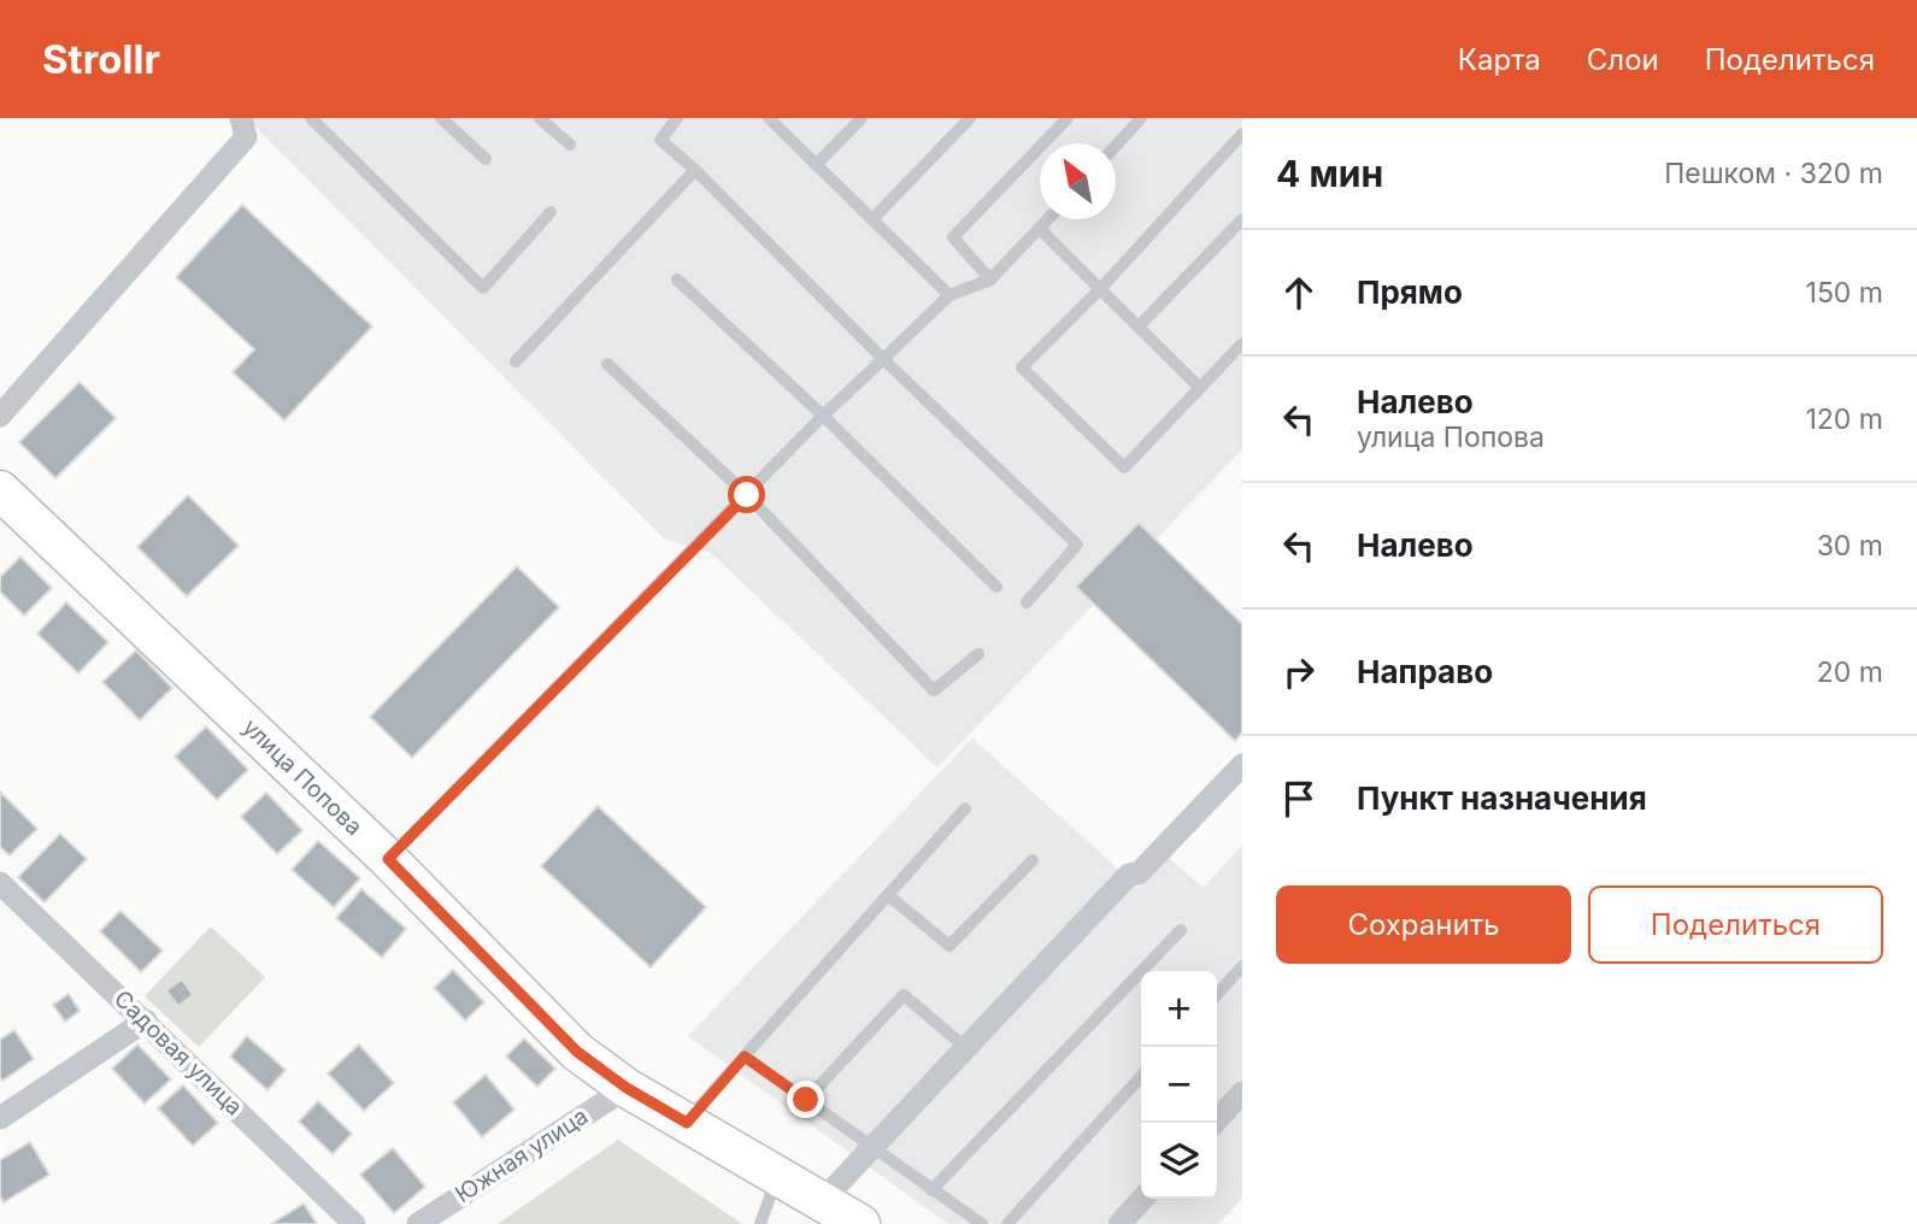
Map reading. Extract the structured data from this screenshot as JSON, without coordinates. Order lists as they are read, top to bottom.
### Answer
{
  "streets": {
    "main road": ["улица Попова"],
    "street": ["Садовая улица", "Южная улица"]
  },
  "crossings": [
    ["улица Попова", "Южная улица"]
  ],
  "north": "top left",
  "page": {
    "header": "Strollr",
    "nav": ["Карта", "Слои", "Поделиться"],
    "heading": ["4 мин", "Пешком · 320 m"],
    "list": [
      ["Прямо", "150 m"],
      ["Налево", "улица Попова", "120 m"],
      ["Налево", "30 m"],
      ["Направо", "20 m"],
      "Пункт назначения"
    ],
    "buttons": ["Сохранить", "Поделиться"],
    "map_buttons": ["+", "−"]
  }
}
